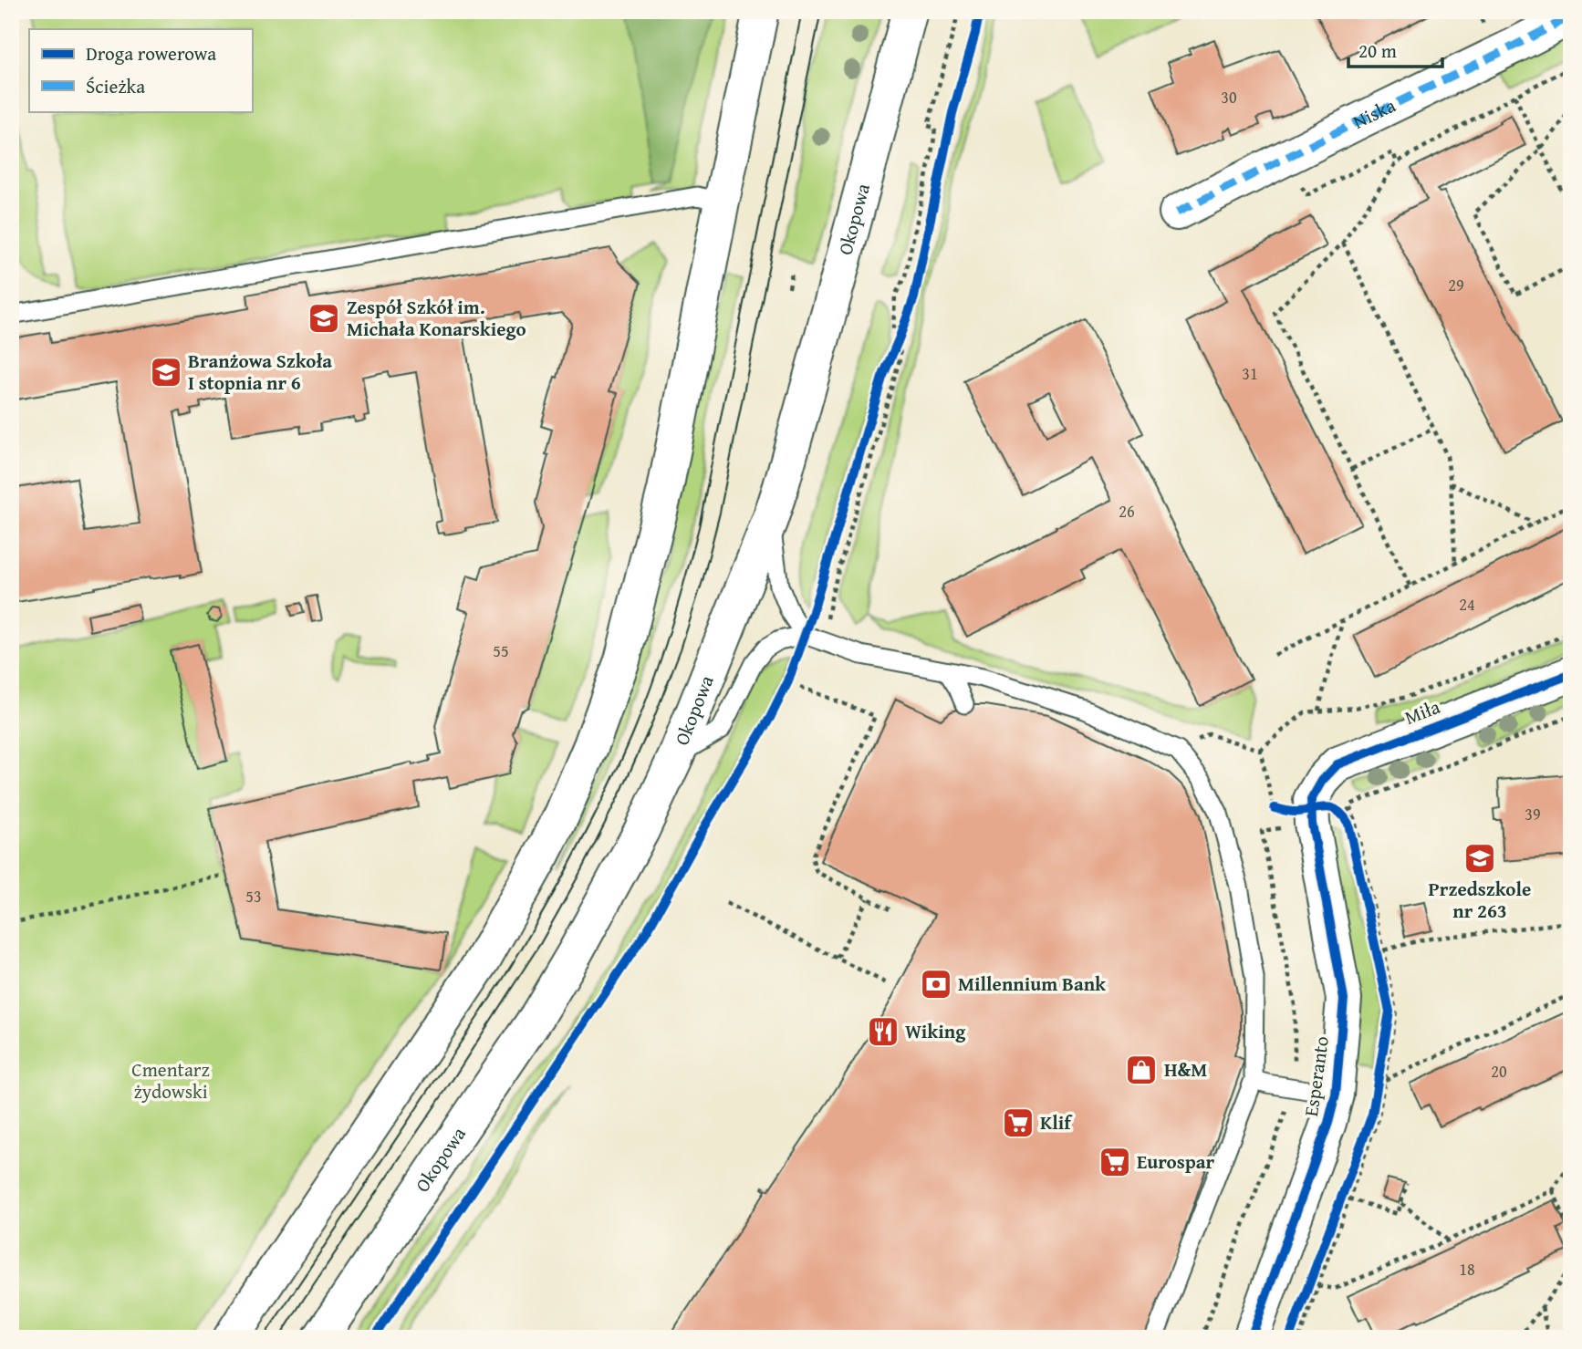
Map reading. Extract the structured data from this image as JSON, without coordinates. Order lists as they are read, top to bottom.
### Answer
{
  "streets": {
    "main road": [
      "Niska",
      "Okopowa",
      "Miła",
      "Esperanto"
    ]
  },
  "crossings": [
    ["Miła", "Esperanto"]
  ],
  "parks": ["Cmentarz żydowski"],
  "places": {
    "school or university": ["Zespół Szkół im. Michała Konarskiego", "Branżowa Szkoła I stopnia nr 6", "Przedszkole nr 263"],
    "bank": ["Millennium Bank"],
    "restaurant": ["Wiking"],
    "shop": ["H&M"],
    "supermarket": ["Klif", "Eurospar"]
  },
  "house_numbers": [
    "30",
    "29",
    "31",
    "26",
    "24",
    "55",
    "39",
    "53",
    "20",
    "18"
  ],
  "legend": ["Droga rowerowa", "Ścieżka"],
  "scale_bar": "20 m"
}
